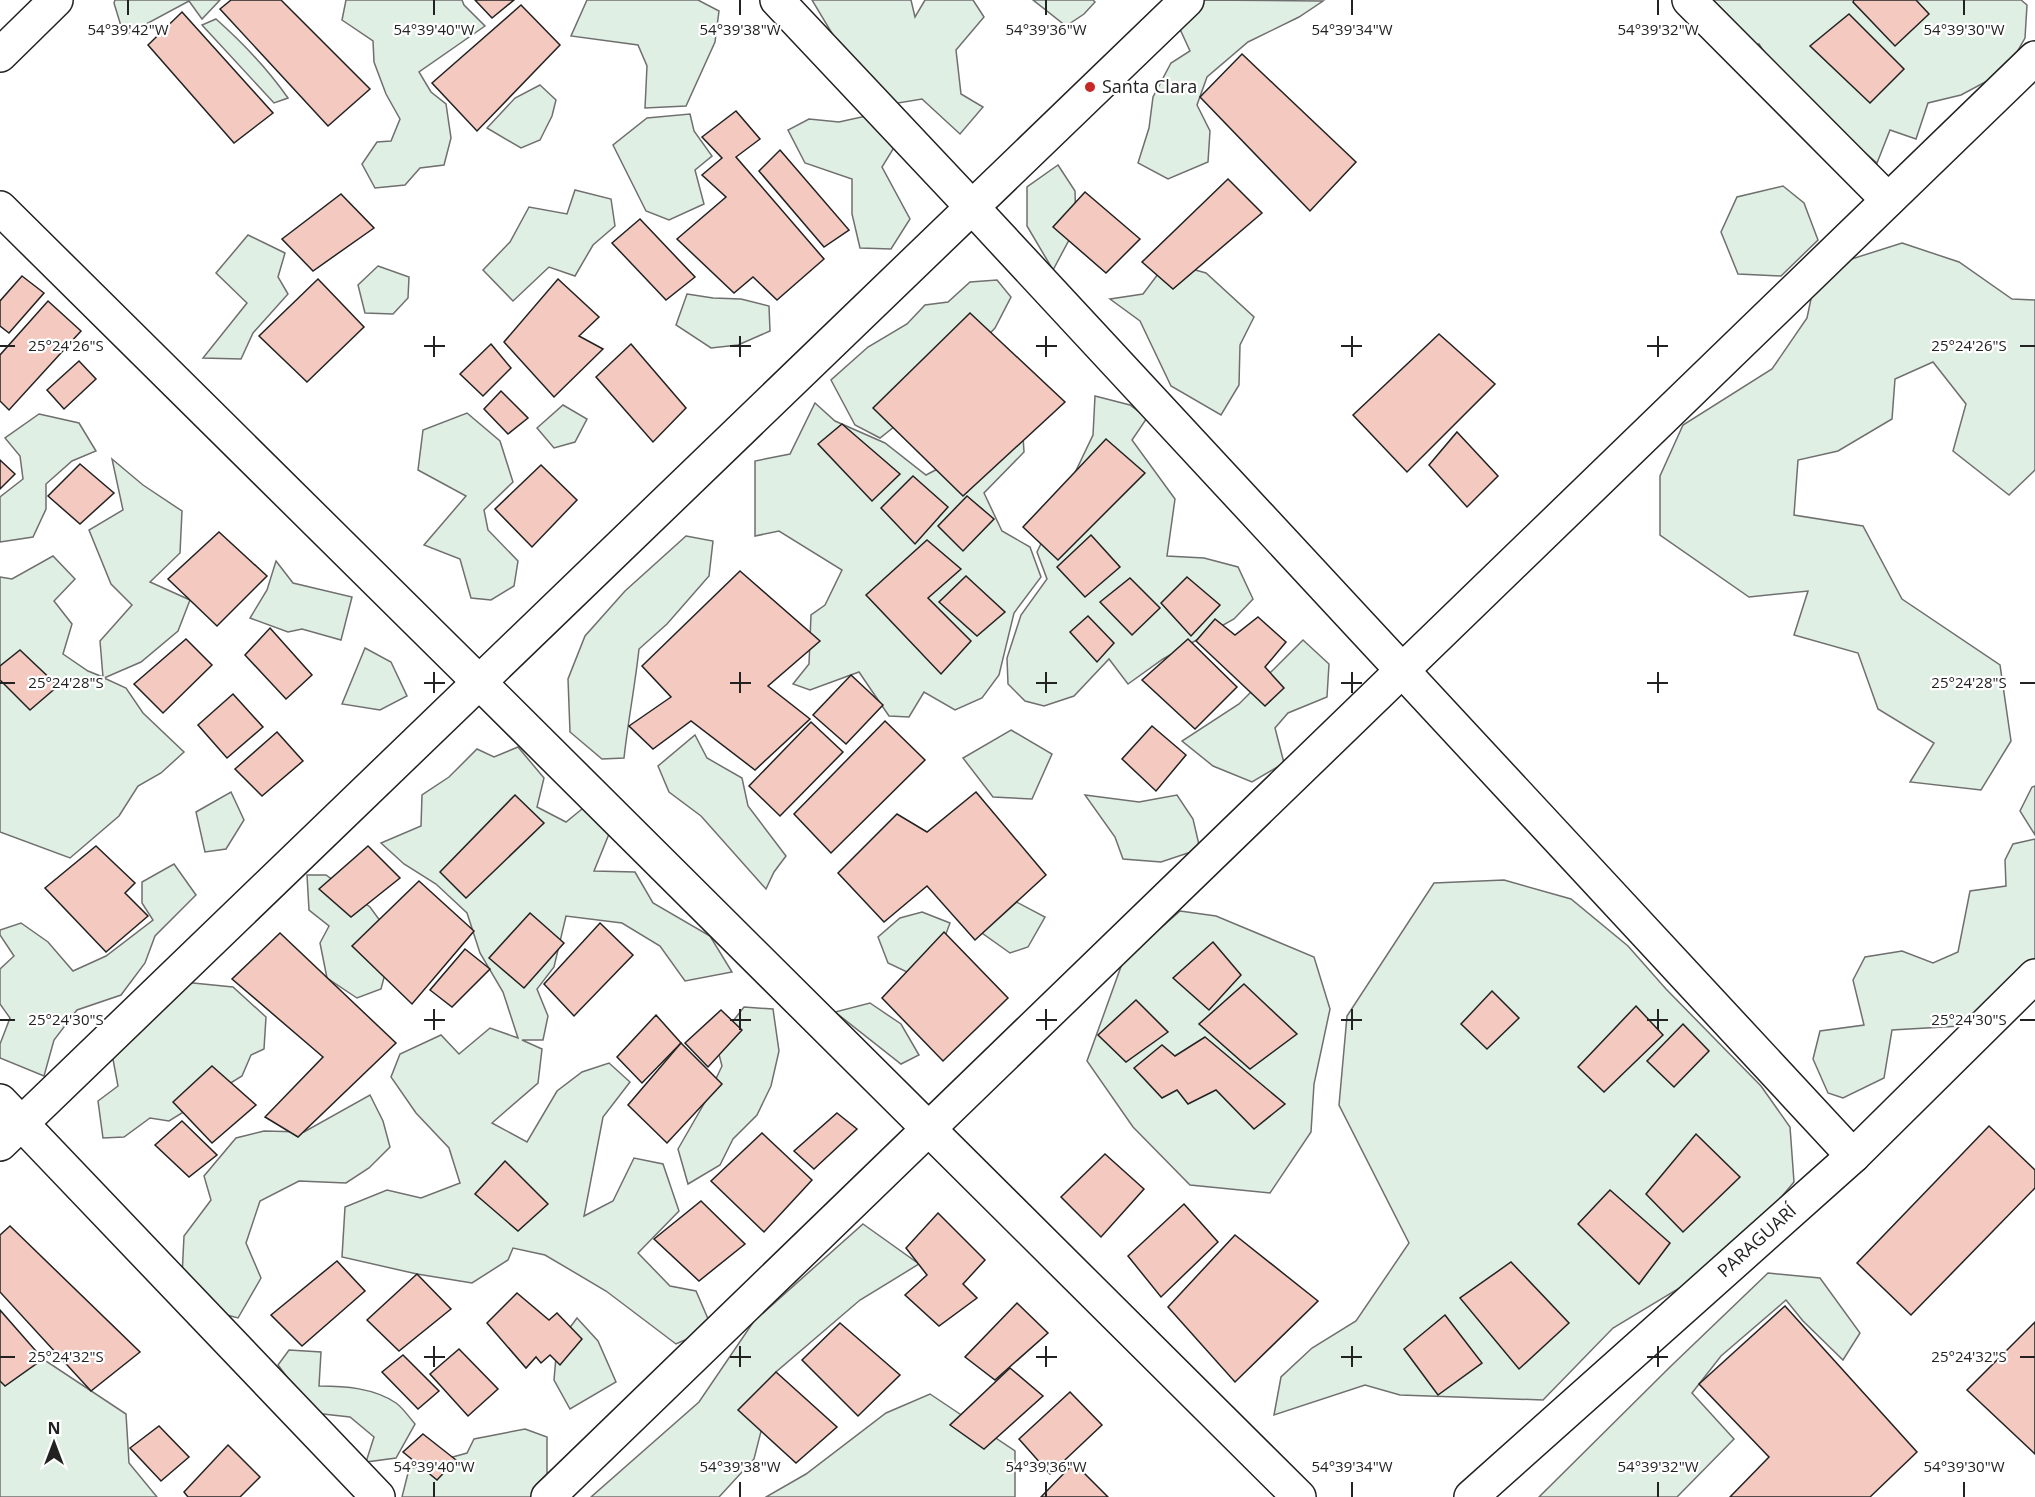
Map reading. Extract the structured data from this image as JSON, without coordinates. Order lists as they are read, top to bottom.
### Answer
{
  "streets": {
    "street": ["PARAGUARÍ"]
  },
  "places": ["Santa Clara"],
  "north": "top",
  "coordinates": [
    "54°39'42\"W",
    "54°39'40\"W",
    "54°39'38\"W",
    "54°39'36\"W",
    "54°39'34\"W",
    "54°39'32\"W",
    "54°39'30\"W",
    "25°24'26\"S",
    "25°24'28\"S",
    "25°24'30\"S",
    "25°24'32\"S"
  ]
}
